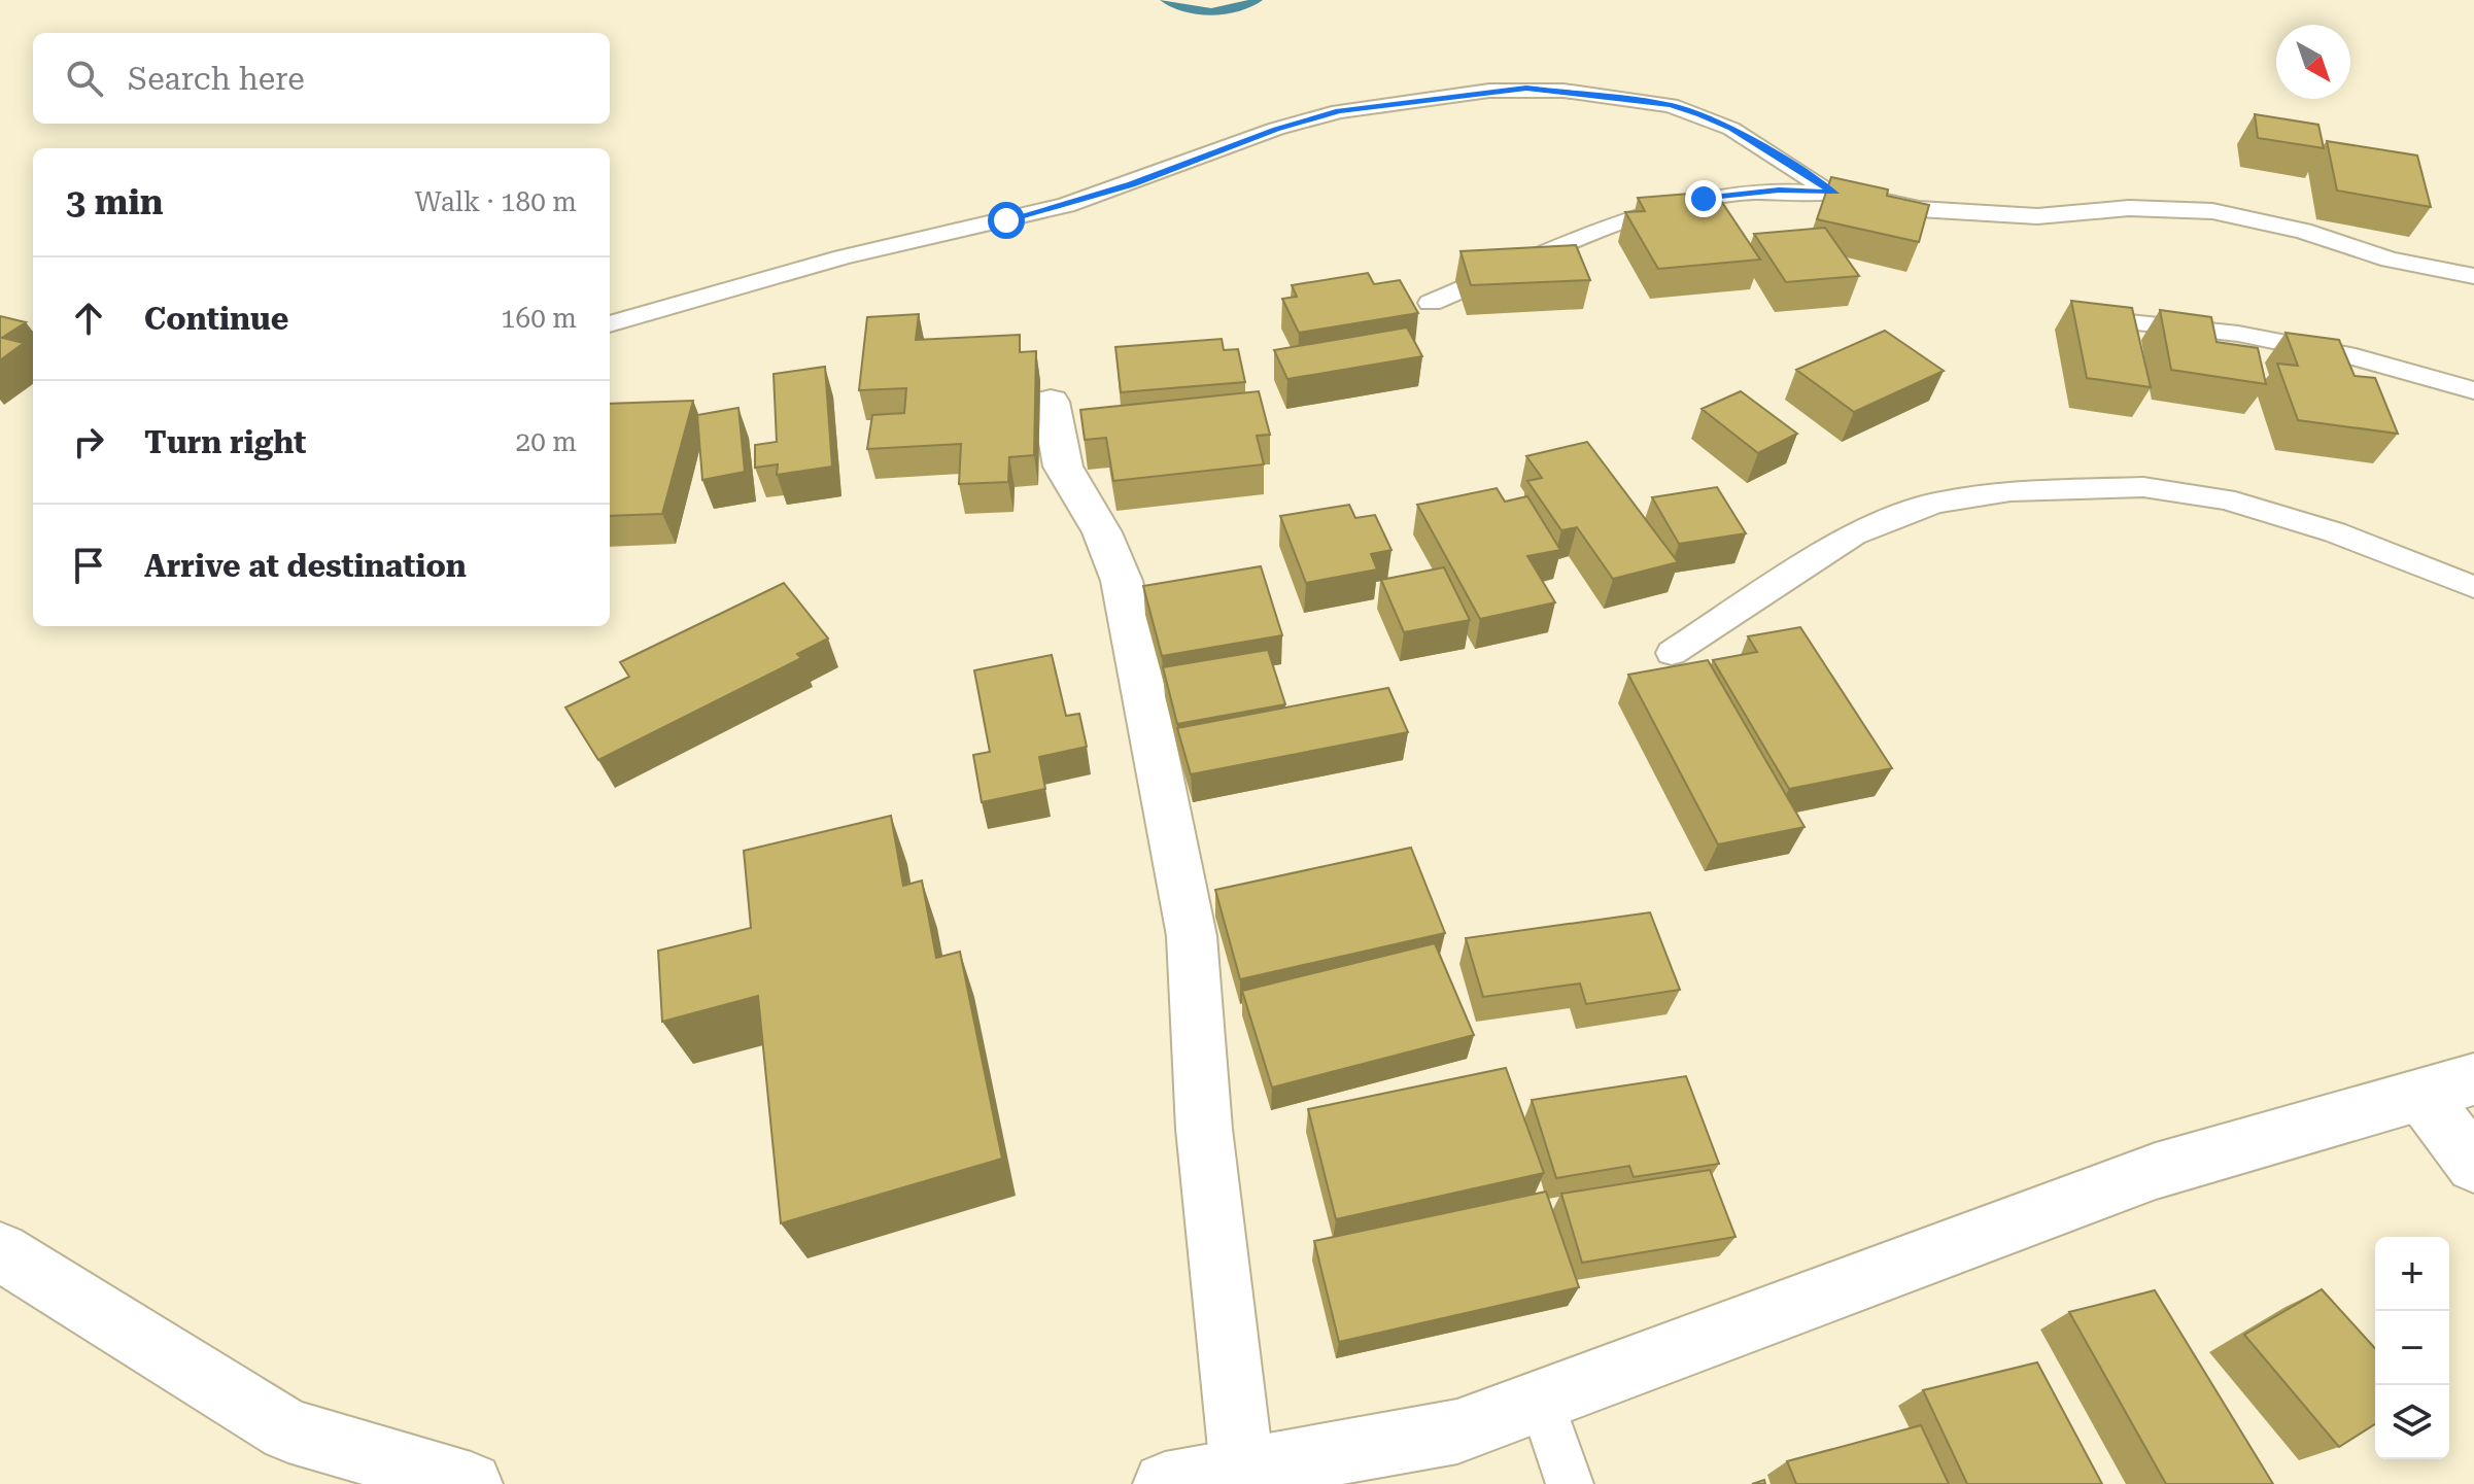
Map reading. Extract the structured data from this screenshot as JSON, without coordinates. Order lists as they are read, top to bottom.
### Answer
{
  "north": "bottom right",
  "page": {
    "search": "Search here",
    "heading": ["3 min", "Walk · 180 m"],
    "list": [
      ["Continue", "160 m"],
      ["Turn right", "20 m"],
      "Arrive at destination"
    ],
    "map_buttons": ["+", "−"]
  }
}
